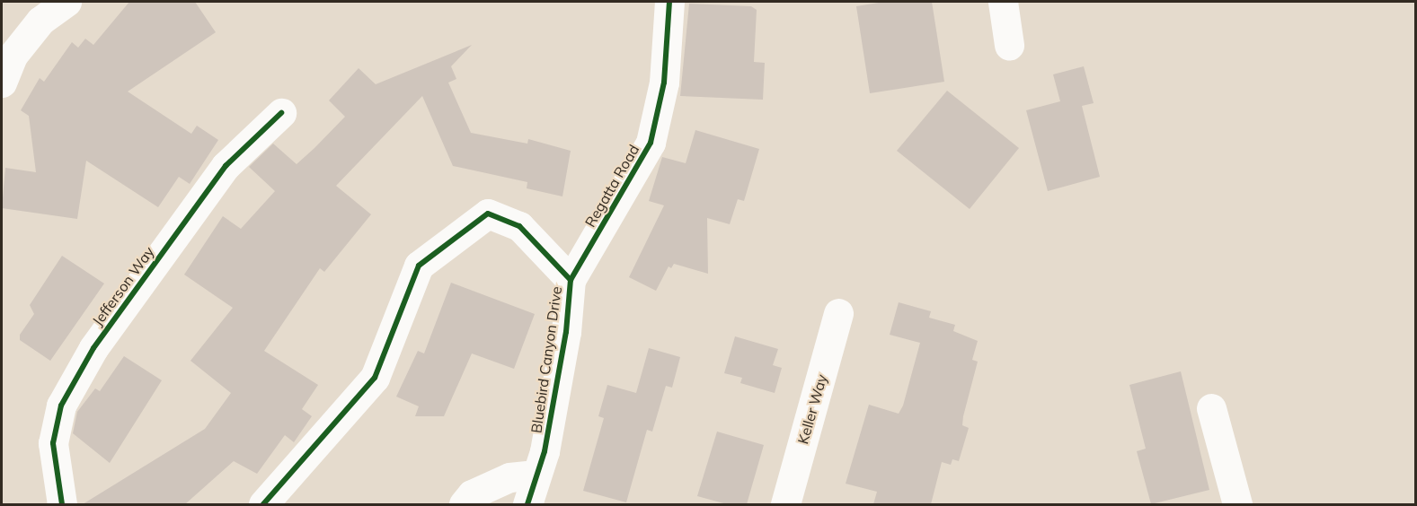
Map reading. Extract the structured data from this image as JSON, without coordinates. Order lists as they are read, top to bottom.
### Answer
{
  "streets": {
    "street": [
      "Regatta Road",
      "Jefferson Way",
      "Bluebird Canyon Drive",
      "Keller Way"
    ]
  },
  "crossings": [
    ["Regatta Road", "Bluebird Canyon Drive"]
  ]
}
